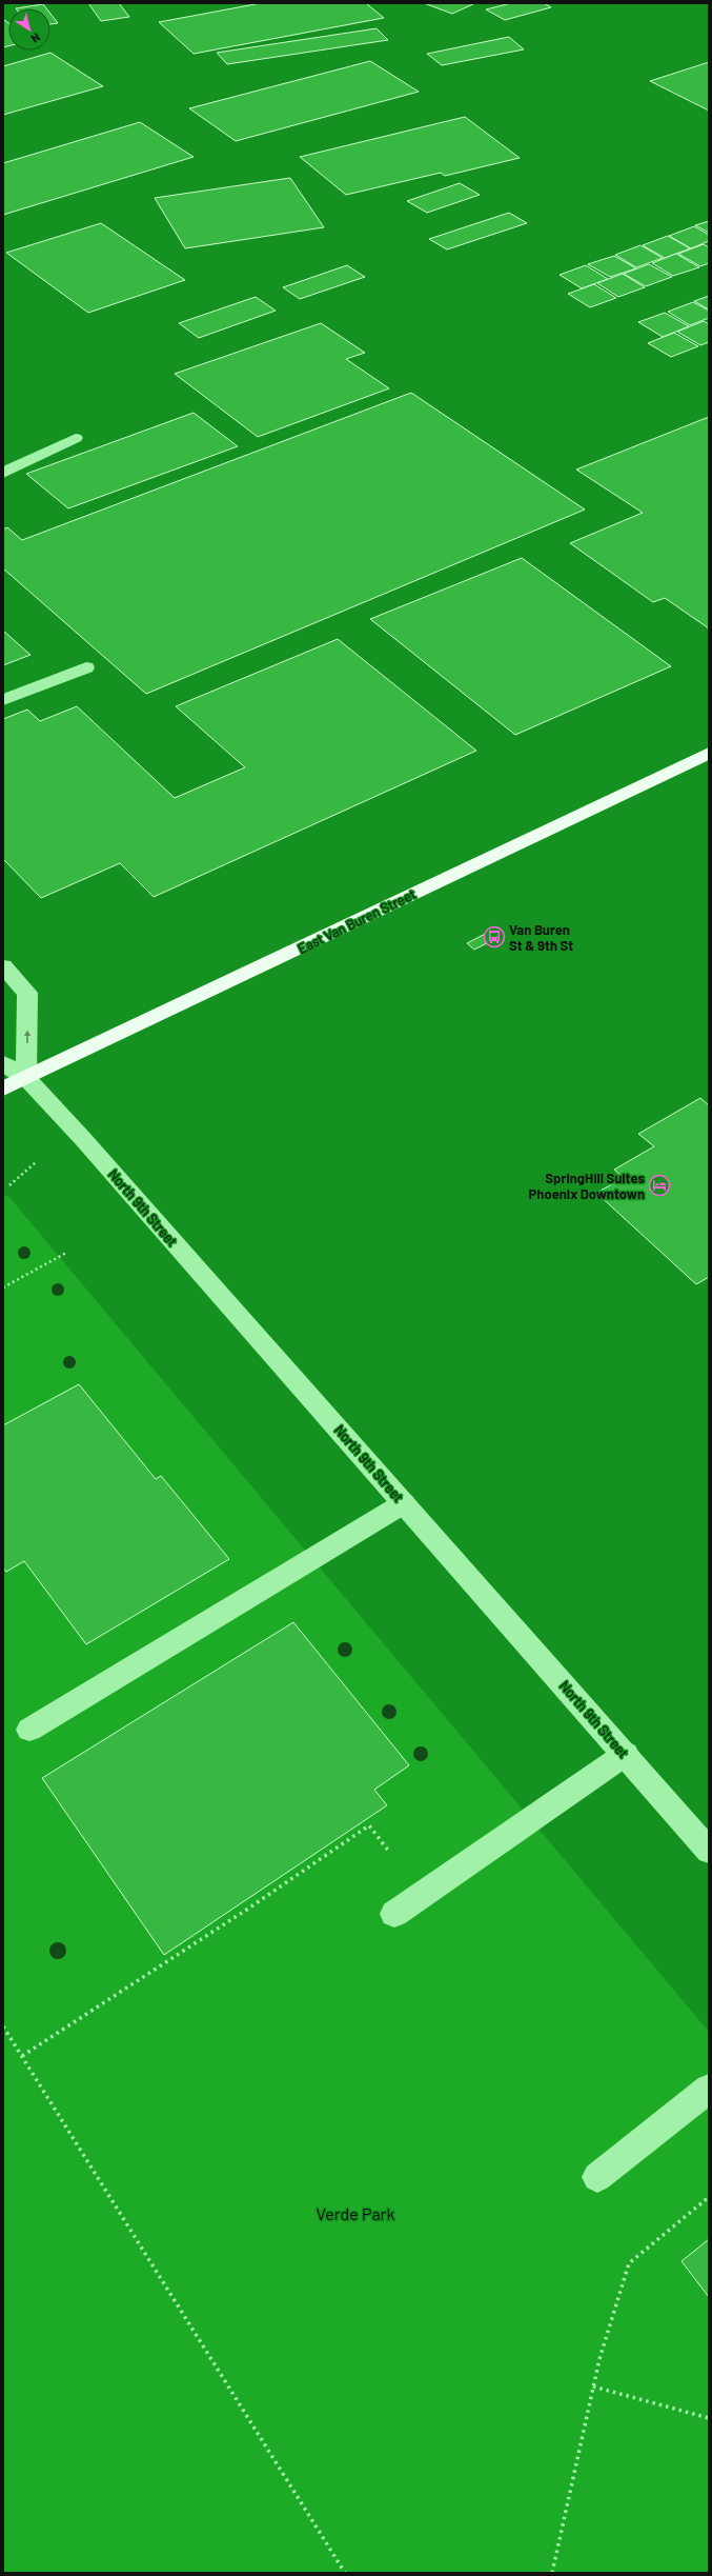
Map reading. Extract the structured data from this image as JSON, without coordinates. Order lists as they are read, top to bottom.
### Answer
{
  "streets": {
    "main road": ["East Van Buren Street"],
    "street": ["North 9th Street"]
  },
  "crossings": [
    ["East Van Buren Street", "North 9th Street"]
  ],
  "parks": ["Verde Park"],
  "places": {
    "bus stop": ["Van Buren St & 9th St"],
    "hotel": ["SpringHill Suites Phoenix Downtown"]
  },
  "north": "bottom right"
}
